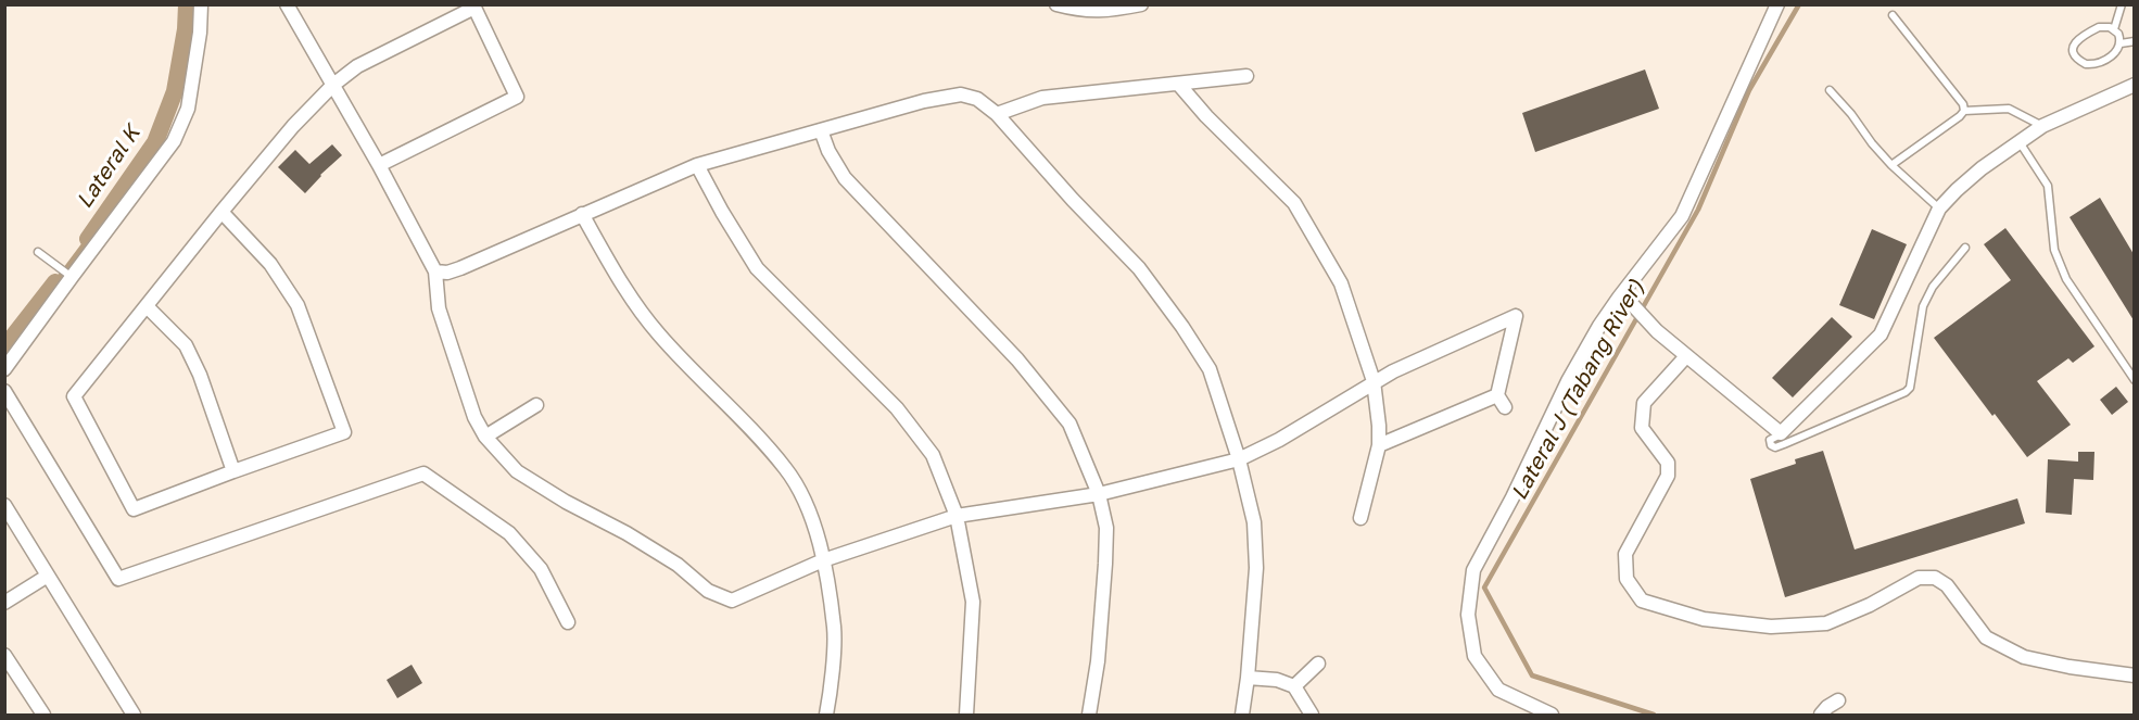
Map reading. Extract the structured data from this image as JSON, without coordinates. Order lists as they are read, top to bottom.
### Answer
{
  "water": ["Lateral K", "Lateral J (Tabang River)"]
}
